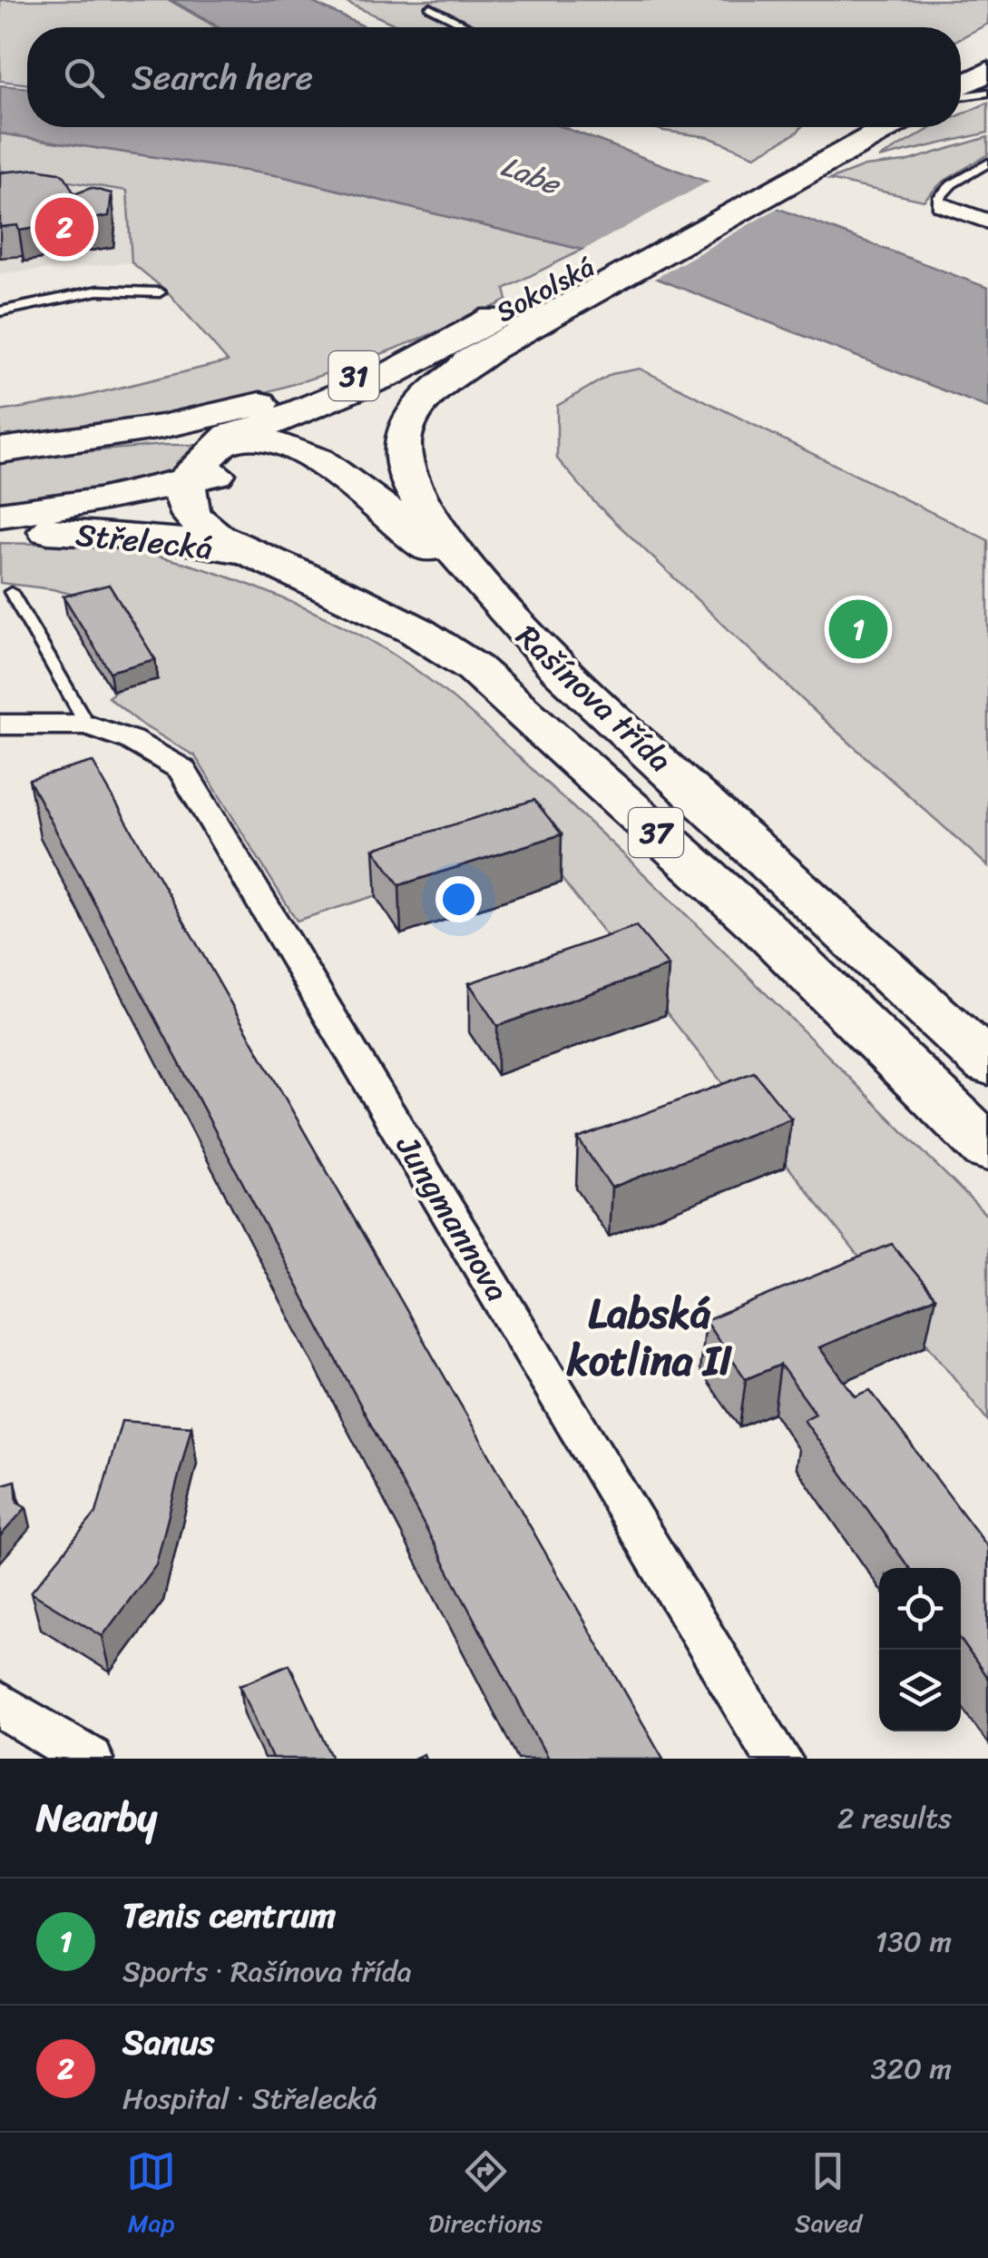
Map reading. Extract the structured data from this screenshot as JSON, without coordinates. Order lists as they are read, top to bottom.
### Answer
{
  "streets": {
    "main road": [
      "Sokolská",
      "31",
      "Střelecká",
      "Rašínova třída",
      "37"
    ],
    "street": ["Jungmannova"]
  },
  "crossings": [
    ["Sokolská", "31"],
    ["Sokolská", "Rašínova třída"],
    ["31", "Střelecká"],
    ["Střelecká", "Rašínova třída"]
  ],
  "districts": ["Labská kotlina II"],
  "water": ["Labe"],
  "page": {
    "search": "Search here",
    "pins": ["2", "1"],
    "heading": ["Nearby", "2 results"],
    "list": [
      {
        "mark": "1",
        "name": "Tenis centrum",
        "note": "Sports · Rašínova třída",
        "value": "130 m"
      },
      {
        "mark": "2",
        "name": "Sanus",
        "note": "Hospital · Střelecká",
        "value": "320 m"
      }
    ],
    "nav": ["Map", "Directions", "Saved"]
  }
}
